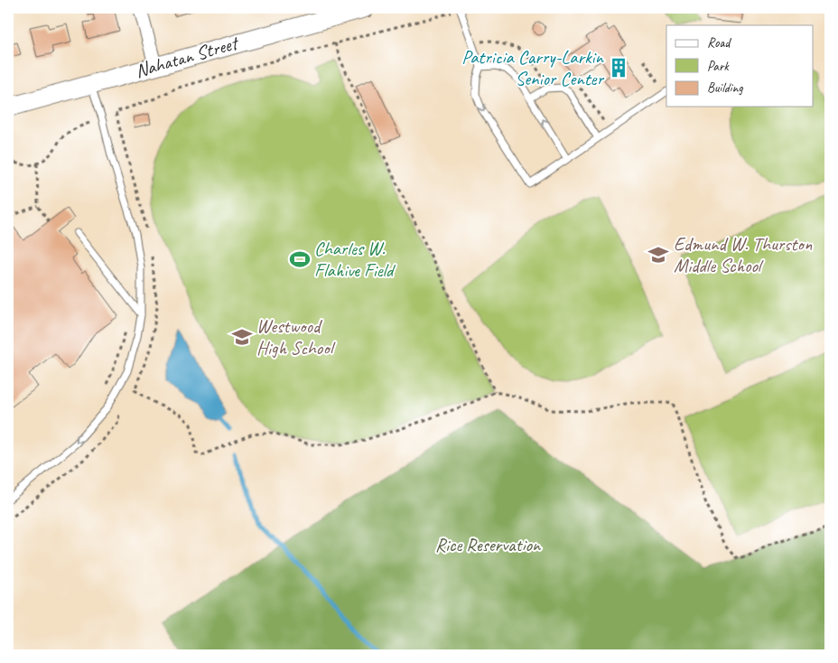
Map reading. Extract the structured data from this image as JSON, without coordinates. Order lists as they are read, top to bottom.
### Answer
{
  "streets": {
    "main road": ["Nahatan Street"]
  },
  "parks": ["Rice Reservation"],
  "places": {
    "building": ["Patricia Carry-Larkin Senior Center"],
    "school or university": ["Edmund W. Thurston Middle School", "Westwood High School"],
    "sports": ["Charles W. Flahive Field"]
  },
  "legend": ["Road", "Park", "Building"]
}
